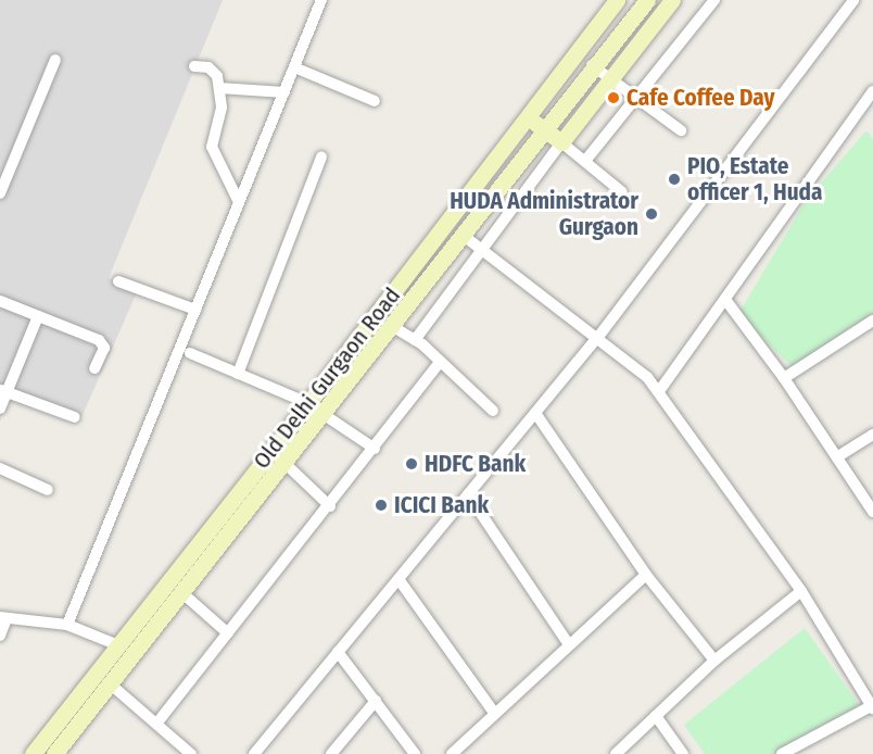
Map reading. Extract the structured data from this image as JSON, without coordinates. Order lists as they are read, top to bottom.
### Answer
{
  "streets": {
    "main road": ["Old Delhi Gurgaon Road"]
  },
  "places": [
    "Cafe Coffee Day",
    "PIO, Estate officer 1, Huda",
    "HUDA Administrator Gurgaon",
    "HDFC Bank",
    "ICICI Bank"
  ]
}
